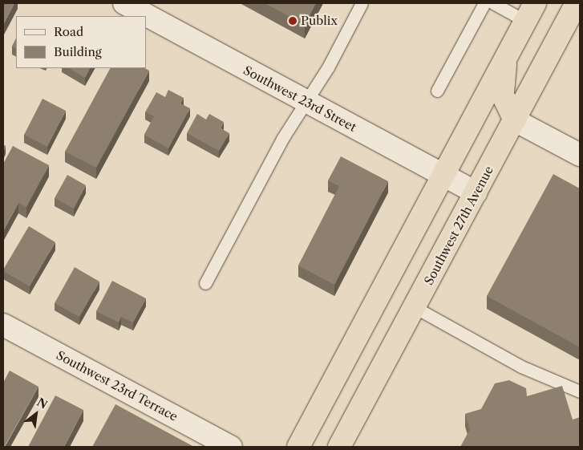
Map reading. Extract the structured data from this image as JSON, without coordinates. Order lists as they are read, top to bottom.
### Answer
{
  "streets": {
    "highway": ["Southwest 27th Avenue"],
    "street": ["Southwest 23rd Street", "Southwest 23rd Terrace"]
  },
  "crossings": [
    ["Southwest 23rd Street", "Southwest 27th Avenue"]
  ],
  "places": ["Publix"],
  "legend": ["Road", "Building"],
  "north": "top right"
}
